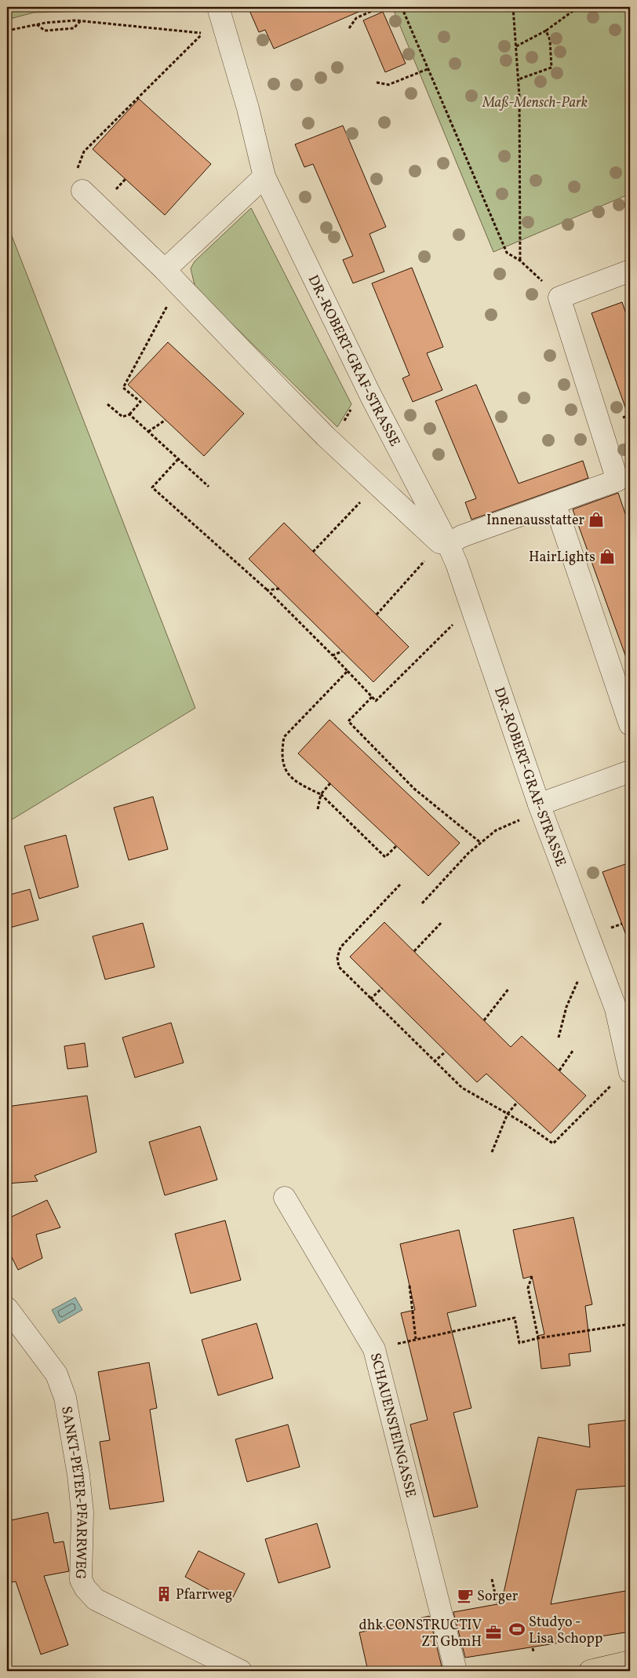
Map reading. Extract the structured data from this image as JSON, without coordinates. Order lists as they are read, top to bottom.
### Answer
{
  "streets": {
    "street": ["DR.-ROBERT-GRAF-STRASSE", "SCHAUENSTEINGASSE", "SANKT-PETER-PFARRWEG"]
  },
  "parks": ["Maß-Mensch-Park"],
  "places": {
    "shop": ["Innenausstatter", "HairLights"],
    "building": ["Pfarrweg"],
    "cafe": ["Sorger"],
    "sports": ["Studyo - Lisa Schopp"],
    "office": ["dhk CONSTRUCTIV ZT GbmH"]
  }
}
